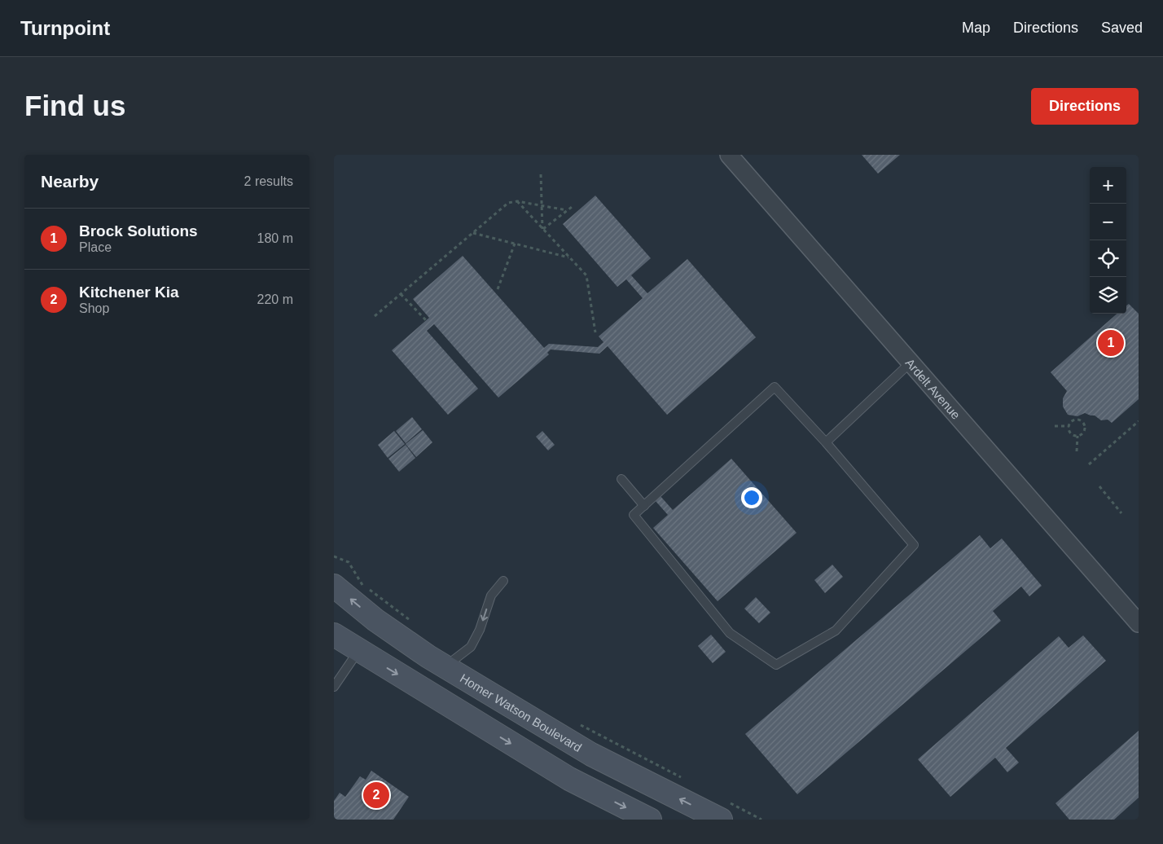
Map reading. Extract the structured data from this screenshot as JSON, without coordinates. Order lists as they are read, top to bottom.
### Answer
{
  "streets": {
    "main road": ["Homer Watson Boulevard"],
    "street": ["Ardelt Avenue"]
  },
  "page": {
    "header": "Turnpoint",
    "nav": ["Map", "Directions", "Saved"],
    "buttons": "Directions",
    "title": "Find us",
    "heading": ["Nearby", "2 results"],
    "map_buttons": ["+", "−"],
    "list": [
      {
        "mark": "1",
        "name": "Brock Solutions",
        "note": "Place",
        "value": "180 m"
      },
      {
        "mark": "2",
        "name": "Kitchener Kia",
        "note": "Shop",
        "value": "220 m"
      }
    ],
    "pins": ["1", "2"]
  }
}
